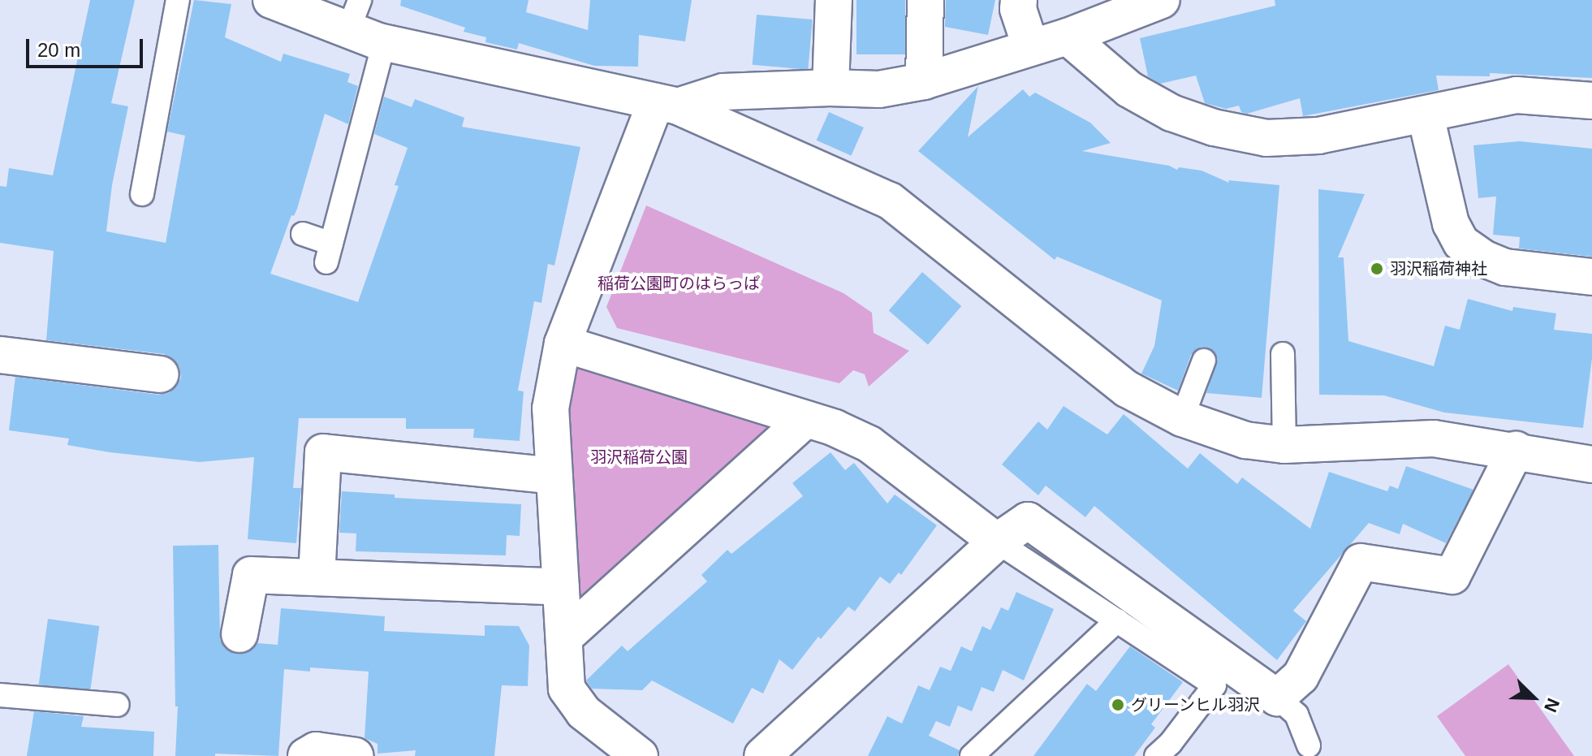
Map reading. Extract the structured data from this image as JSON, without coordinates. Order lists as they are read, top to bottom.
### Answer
{
  "parks": ["稲荷公園町のはらっぱ", "羽沢稲荷公園"],
  "places": ["羽沢稲荷神社", "グリーンヒル羽沢"],
  "scale_bar": "20 m",
  "north": "bottom right"
}
